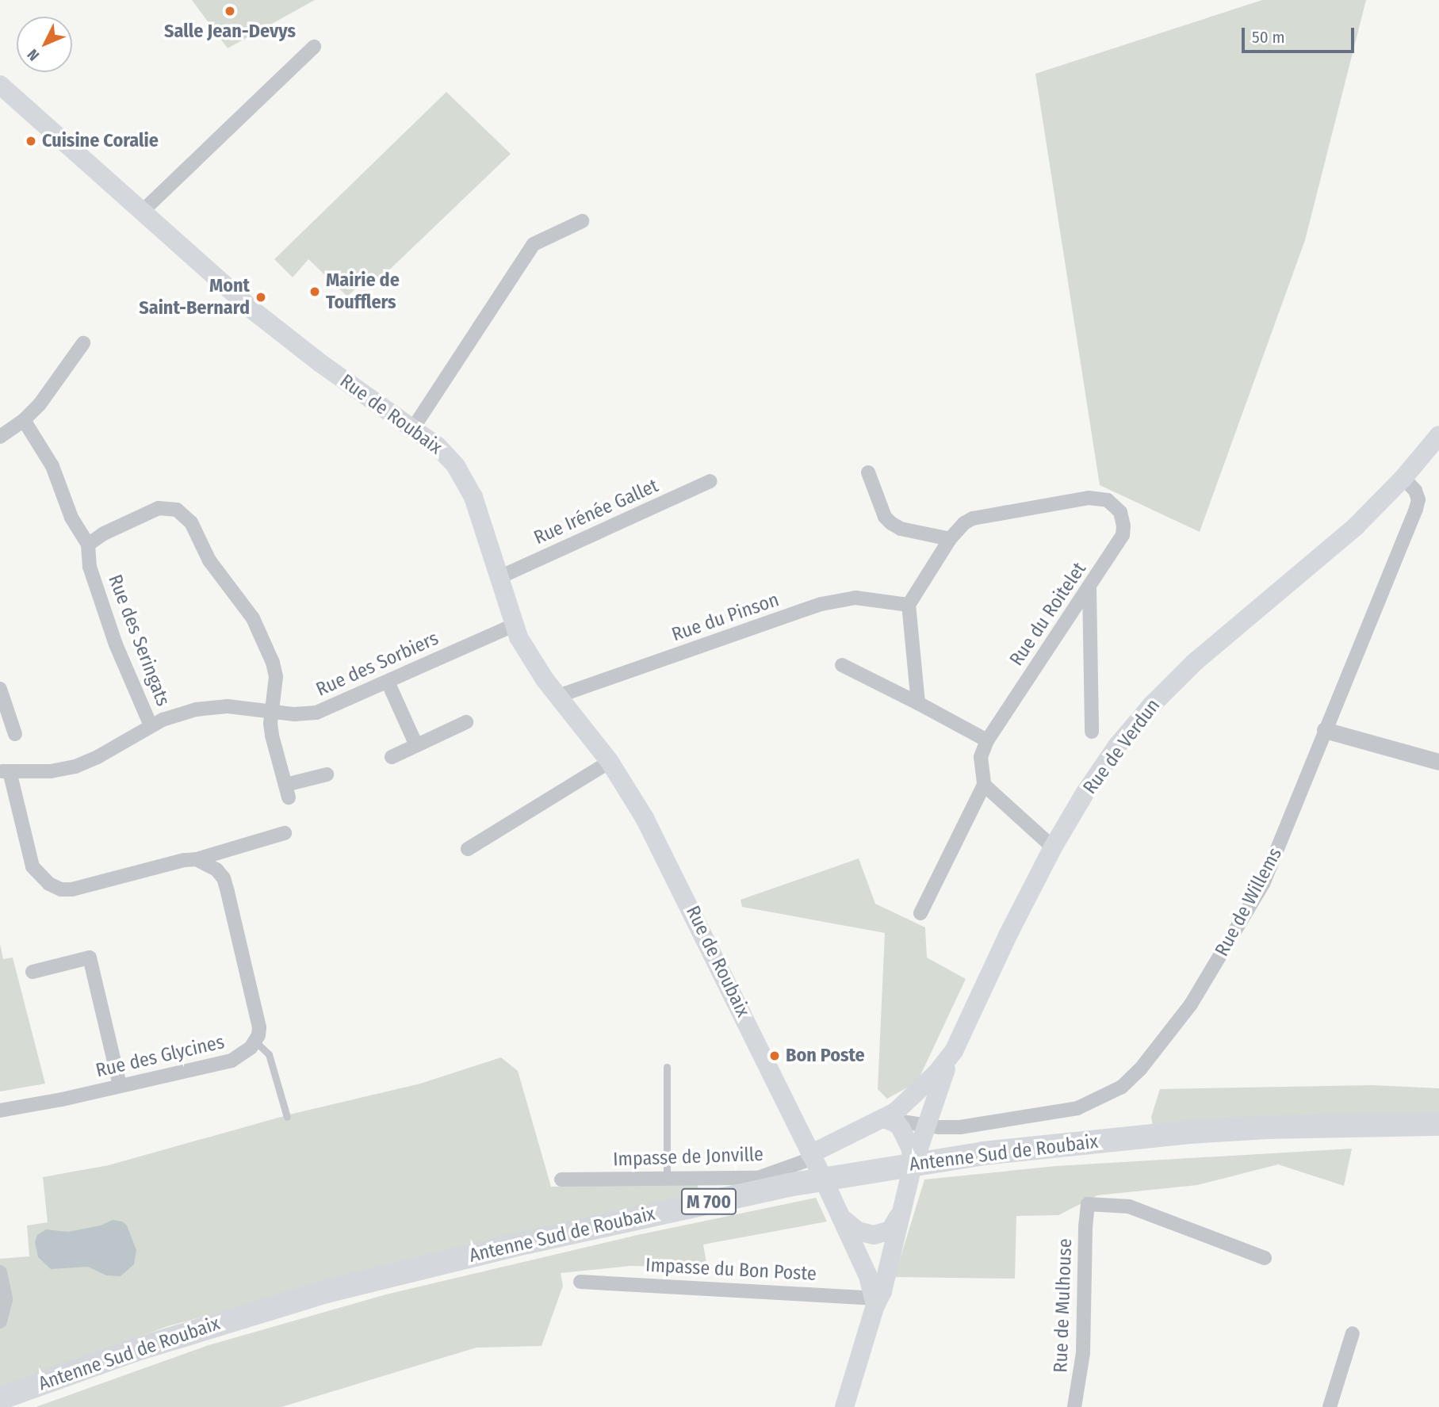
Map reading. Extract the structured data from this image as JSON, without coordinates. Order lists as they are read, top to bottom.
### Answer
{
  "streets": {
    "highway": ["Antenne Sud de Roubaix", "M 700"],
    "main road": ["Rue de Roubaix", "Rue de Verdun"],
    "street": [
      "Rue Irénée Gallet",
      "Rue du Roitelet",
      "Rue du Pinson",
      "Rue des Seringats",
      "Rue des Sorbiers",
      "Rue de Willems",
      "Rue des Glycines",
      "Impasse de Jonville",
      "Impasse du Bon Poste",
      "Rue de Mulhouse"
    ]
  },
  "crossings": [
    ["Rue de Roubaix", "Rue Irénée Gallet"],
    ["Rue de Roubaix", "Rue du Pinson"],
    ["Rue de Roubaix", "Rue des Sorbiers"],
    ["Rue de Roubaix", "Rue de Verdun"],
    ["Rue de Roubaix", "Rue de Willems"],
    ["Rue de Roubaix", "Impasse de Jonville"],
    ["Rue des Seringats", "Rue des Sorbiers"],
    ["Rue de Verdun", "Rue de Willems"],
    ["Rue de Verdun", "Impasse de Jonville"],
    ["Rue de Willems", "Impasse de Jonville"]
  ],
  "places": [
    "Salle Jean-Devys",
    "Cuisine Coralie",
    "Mairie de Toufflers",
    "Mont Saint-Bernard",
    "Bon Poste"
  ],
  "scale_bar": "50 m",
  "north": "bottom left"
}
